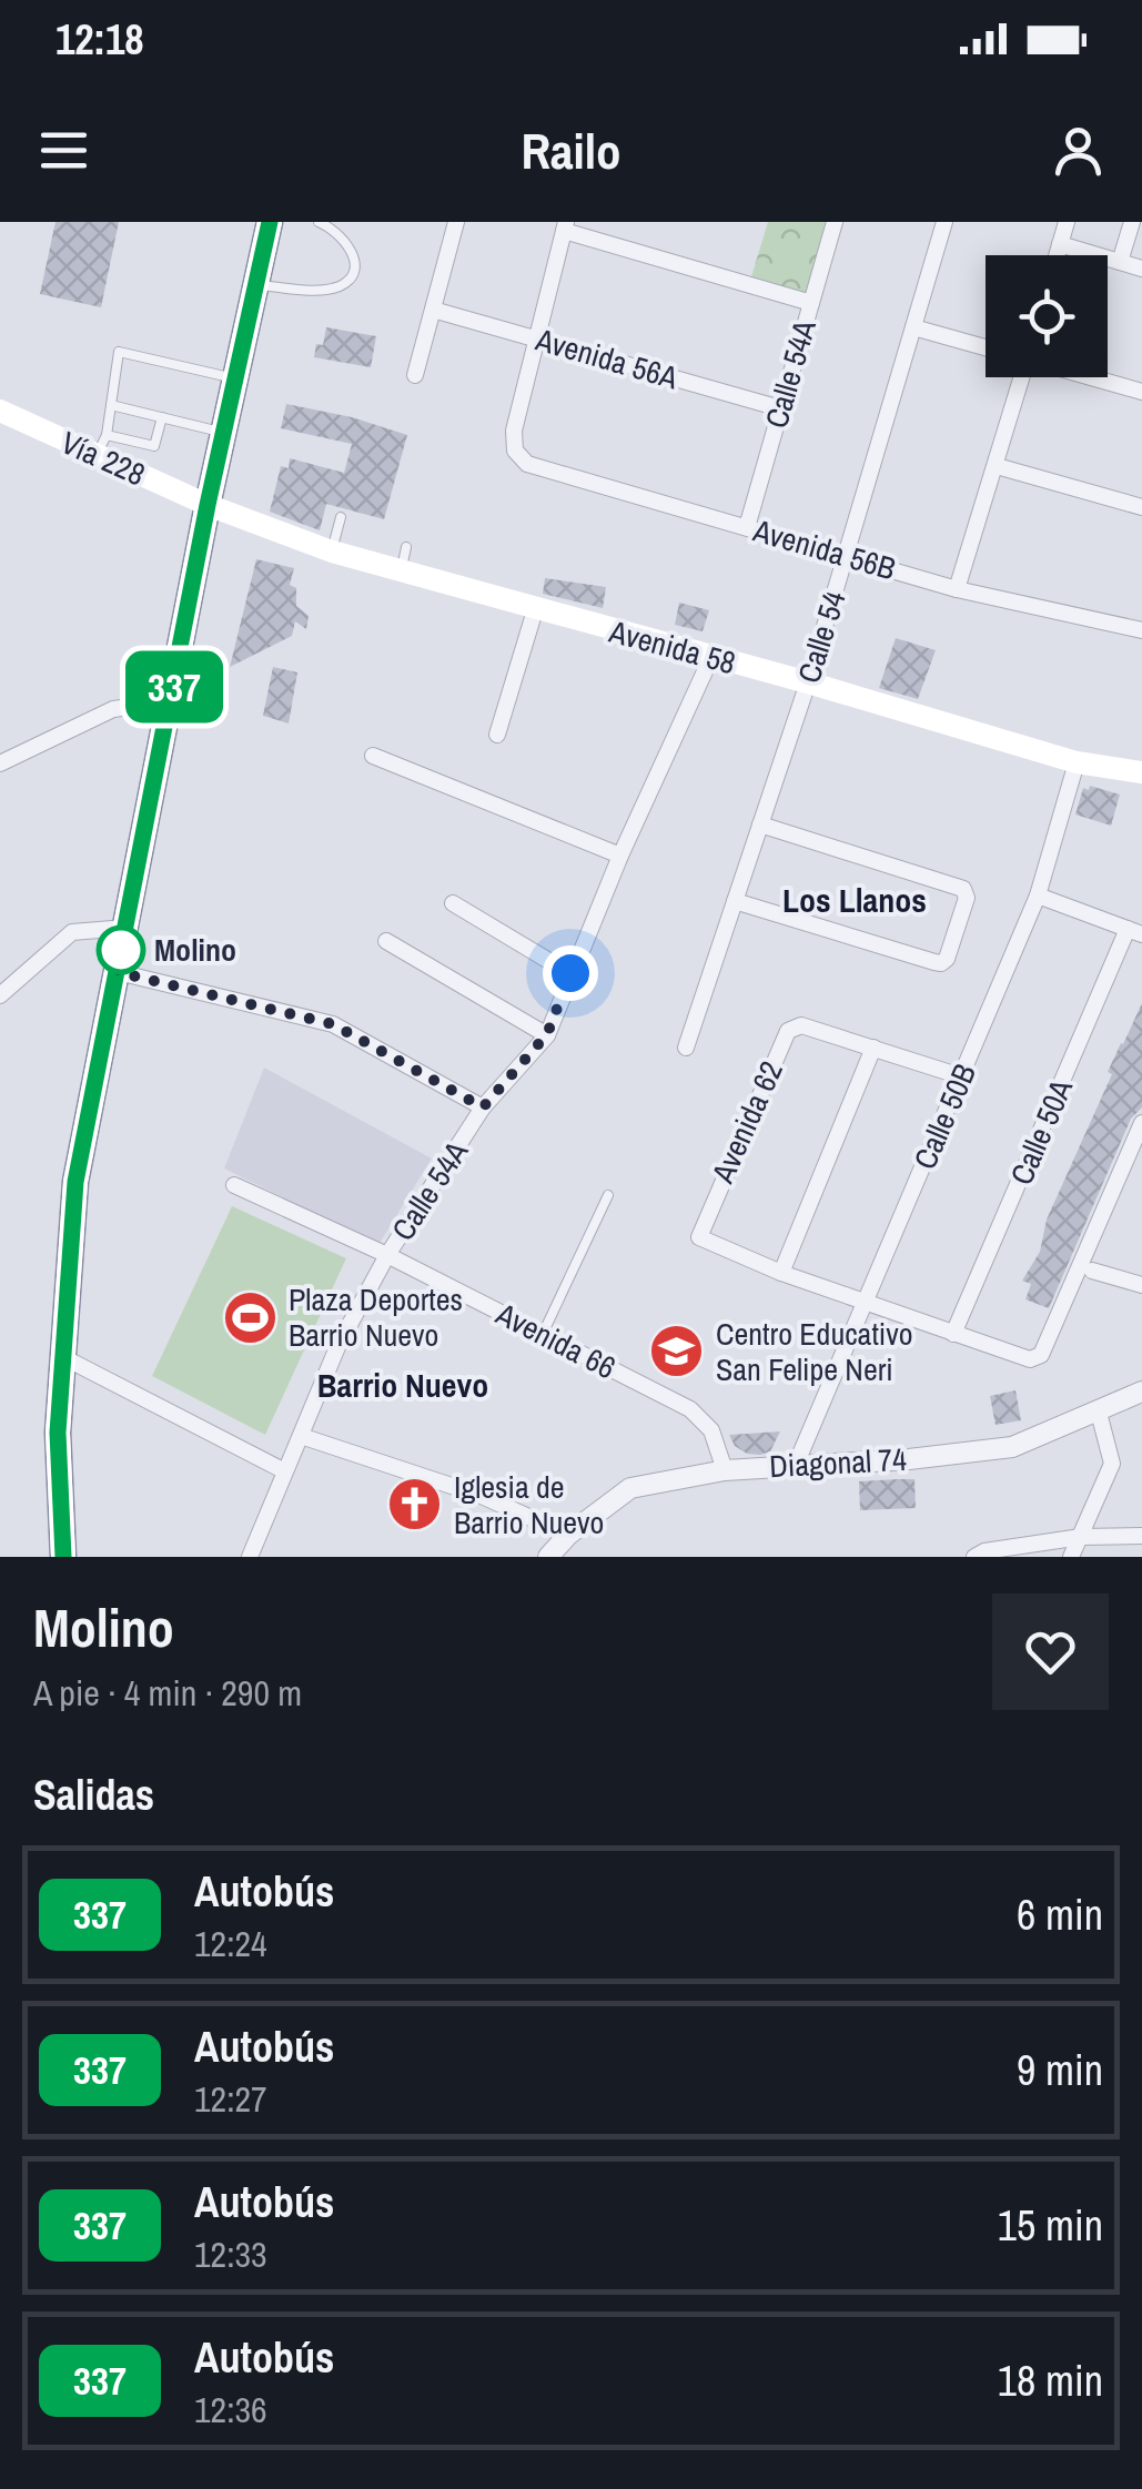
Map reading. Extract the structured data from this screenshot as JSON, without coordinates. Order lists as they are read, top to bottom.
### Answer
{
  "streets": {
    "main road": ["Vía 228", "Avenida 58"],
    "street": [
      "Avenida 56A",
      "Calle 54A",
      "Avenida 56B",
      "Calle 54",
      "Calle 50B",
      "Avenida 62",
      "Calle 50A",
      "Avenida 66",
      "Diagonal 74"
    ]
  },
  "crossings": [
    ["Avenida 56A", "Calle 54A"],
    ["Avenida 56A", "Avenida 56B"],
    ["Calle 54A", "Avenida 56B"],
    ["Calle 54A", "Avenida 58"],
    ["Calle 54A", "Avenida 66"],
    ["Vía 228", "Avenida 58"],
    ["Avenida 56B", "Calle 54"],
    ["Calle 54", "Avenida 58"],
    ["Avenida 58", "Calle 50B"],
    ["Calle 50B", "Avenida 62"],
    ["Calle 50B", "Diagonal 74"],
    ["Avenida 66", "Diagonal 74"]
  ],
  "districts": ["Los Llanos", "Barrio Nuevo"],
  "places": {
    "other": ["Molino"],
    "sports": ["Plaza Deportes Barrio Nuevo"],
    "school or university": ["Centro Educativo San Felipe Neri"],
    "church": ["Iglesia de Barrio Nuevo"]
  },
  "lines": ["bus line 337"],
  "page": {
    "status": "12:18",
    "header": "Railo",
    "on_map": "337",
    "heading": [
      ["Molino", "A pie · 4 min · 290 m"],
      "Salidas"
    ],
    "list": [
      {
        "mark": "337",
        "name": "Autobús",
        "note": "12:24",
        "value": "6 min"
      },
      {
        "mark": "337",
        "name": "Autobús",
        "note": "12:27",
        "value": "9 min"
      },
      {
        "mark": "337",
        "name": "Autobús",
        "note": "12:33",
        "value": "15 min"
      },
      {
        "mark": "337",
        "name": "Autobús",
        "note": "12:36",
        "value": "18 min"
      }
    ]
  }
}
